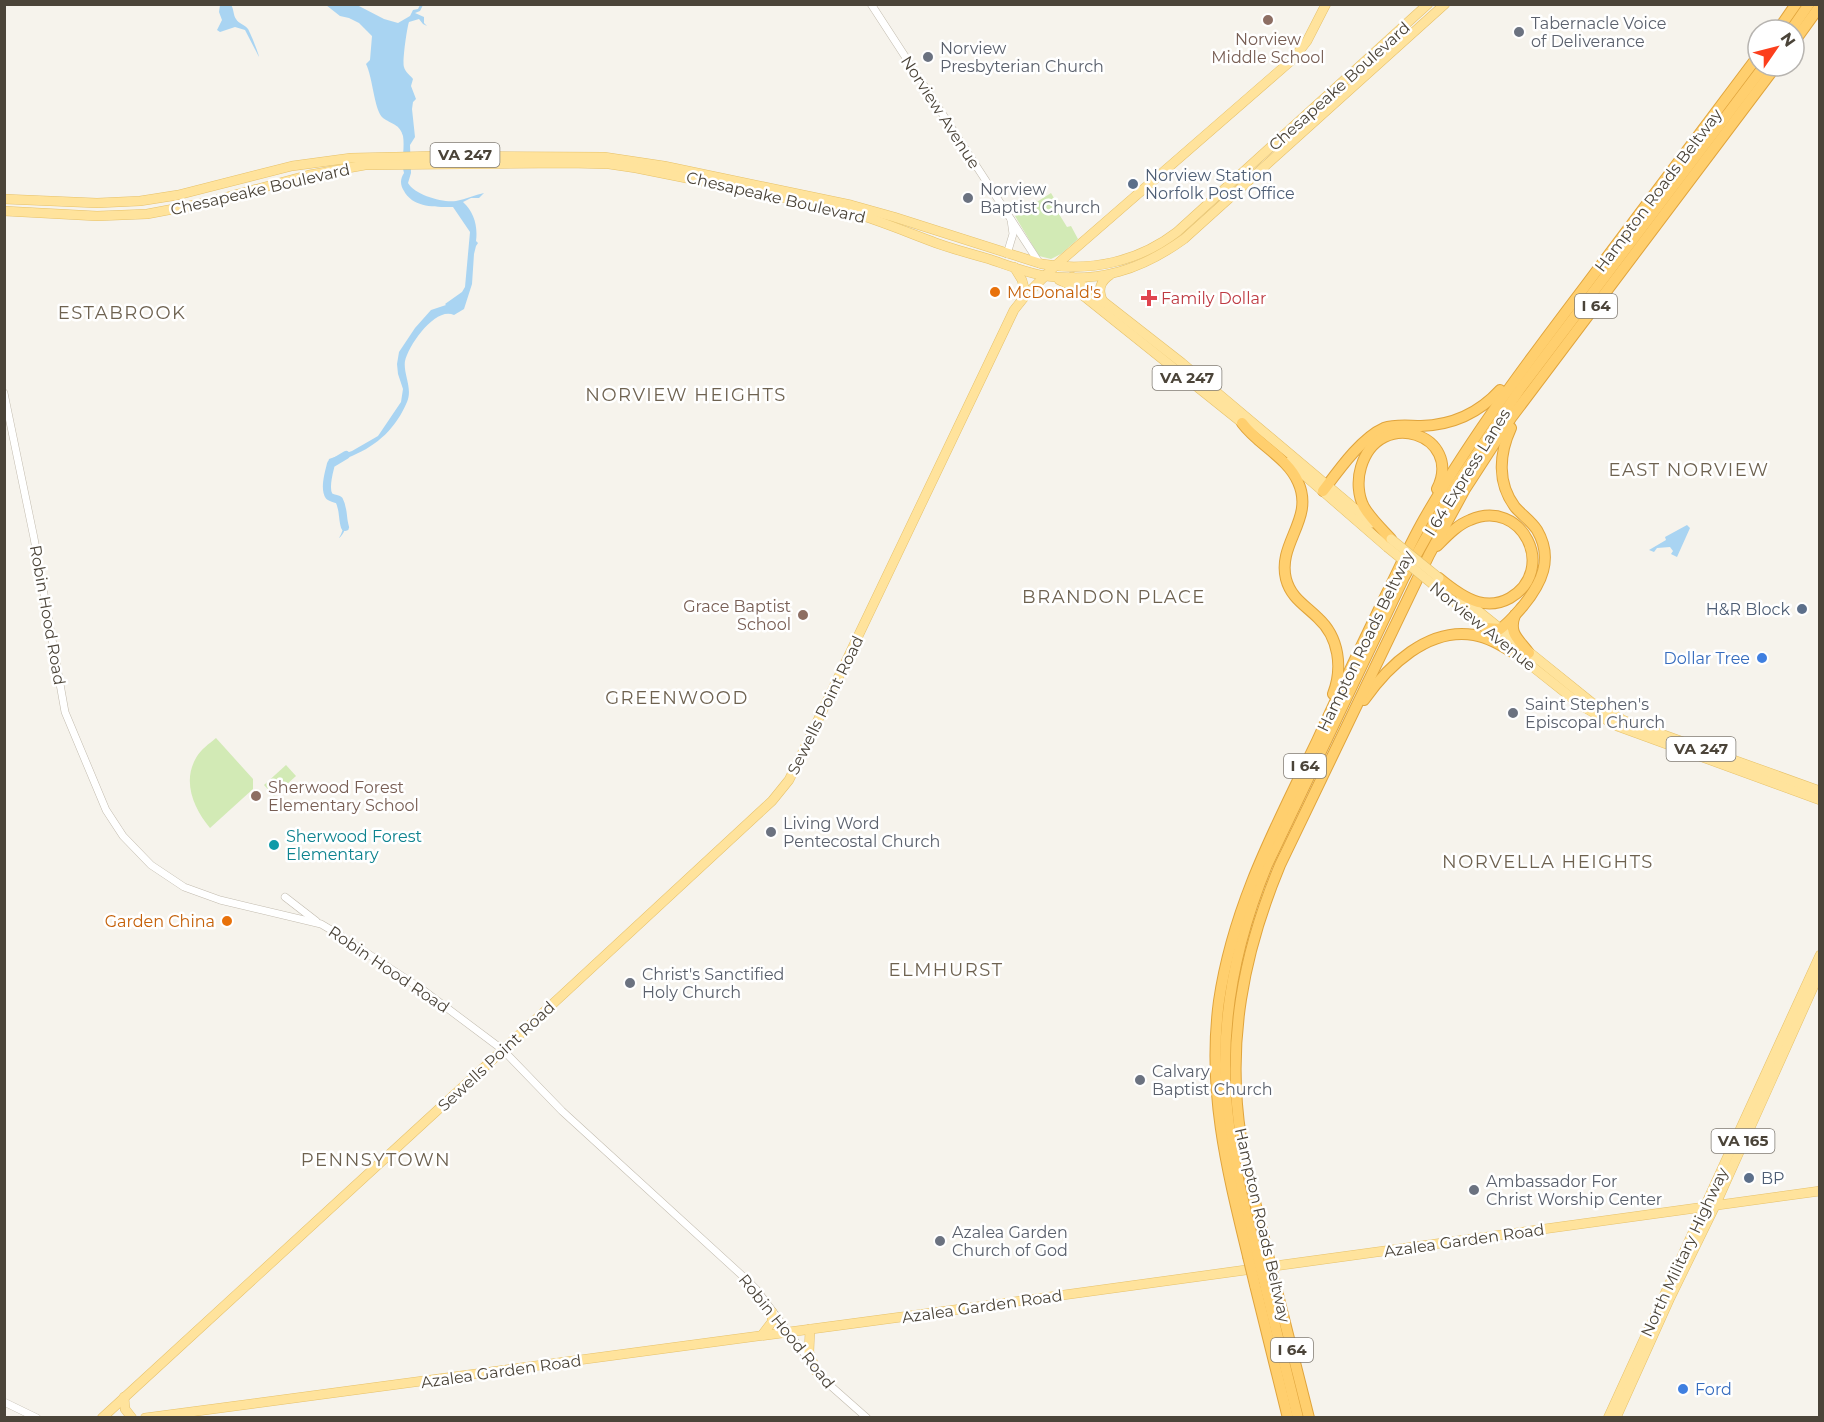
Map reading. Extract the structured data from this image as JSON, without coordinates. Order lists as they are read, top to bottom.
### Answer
{
  "streets": {
    "highway": ["Hampton Roads Beltway", "I 64", "I 64 Express Lanes"],
    "main road": [
      "Chesapeake Boulevard",
      "Norview Avenue",
      "VA 247",
      "Sewells Point Road",
      "VA 165",
      "Azalea Garden Road",
      "North Military Highway"
    ],
    "street": ["Robin Hood Road"]
  },
  "crossings": [
    ["Chesapeake Boulevard", "Norview Avenue"],
    ["Chesapeake Boulevard", "Sewells Point Road"],
    ["Norview Avenue", "Sewells Point Road"],
    ["Hampton Roads Beltway", "I 64 Express Lanes"],
    ["Robin Hood Road", "Sewells Point Road"],
    ["Robin Hood Road", "Azalea Garden Road"],
    ["Azalea Garden Road", "North Military Highway"]
  ],
  "districts": [
    "ESTABROOK",
    "NORVIEW HEIGHTS",
    "EAST NORVIEW",
    "BRANDON PLACE",
    "GREENWOOD",
    "NORVELLA HEIGHTS",
    "ELMHURST",
    "PENNSYTOWN"
  ],
  "places": {
    "other": [
      "Norview Middle School",
      "Tabernacle Voice of Deliverance",
      "Norview Presbyterian Church",
      "Norview Station Norfolk Post Office",
      "Norview Baptist Church",
      "McDonald's",
      "H&R Block",
      "Grace Baptist School",
      "Dollar Tree",
      "Saint Stephen's Episcopal Church",
      "Sherwood Forest Elementary School",
      "Living Word Pentecostal Church",
      "Sherwood Forest Elementary",
      "Garden China",
      "Christ's Sanctified Holy Church",
      "Calvary Baptist Church",
      "BP",
      "Ambassador For Christ Worship Center",
      "Azalea Garden Church of God",
      "Ford"
    ],
    "health": ["Family Dollar"]
  },
  "north": "top right"
}
